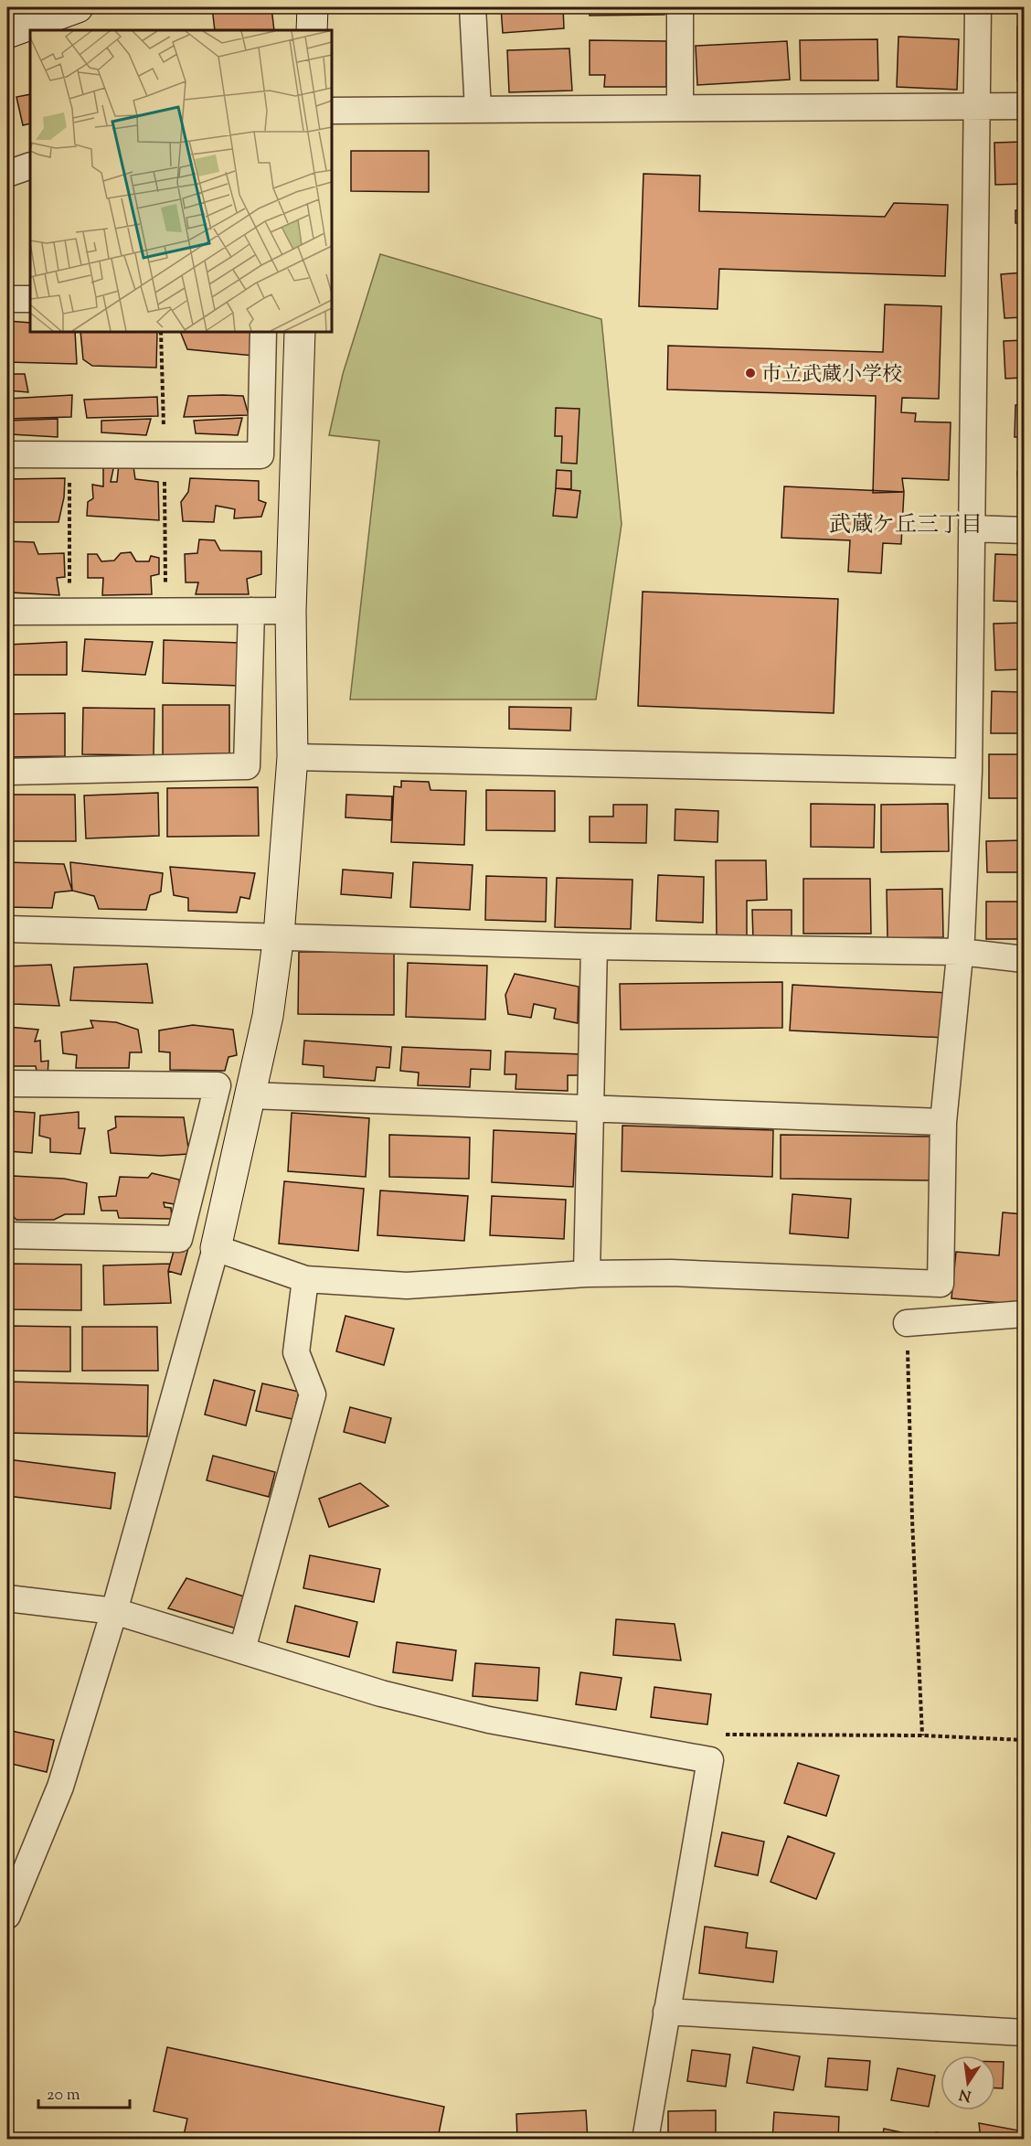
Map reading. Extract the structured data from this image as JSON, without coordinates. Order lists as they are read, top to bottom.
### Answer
{
  "districts": ["武蔵ケ丘三丁目"],
  "places": ["市立武蔵小学校"],
  "scale_bar": "20 m",
  "north": "bottom"
}
